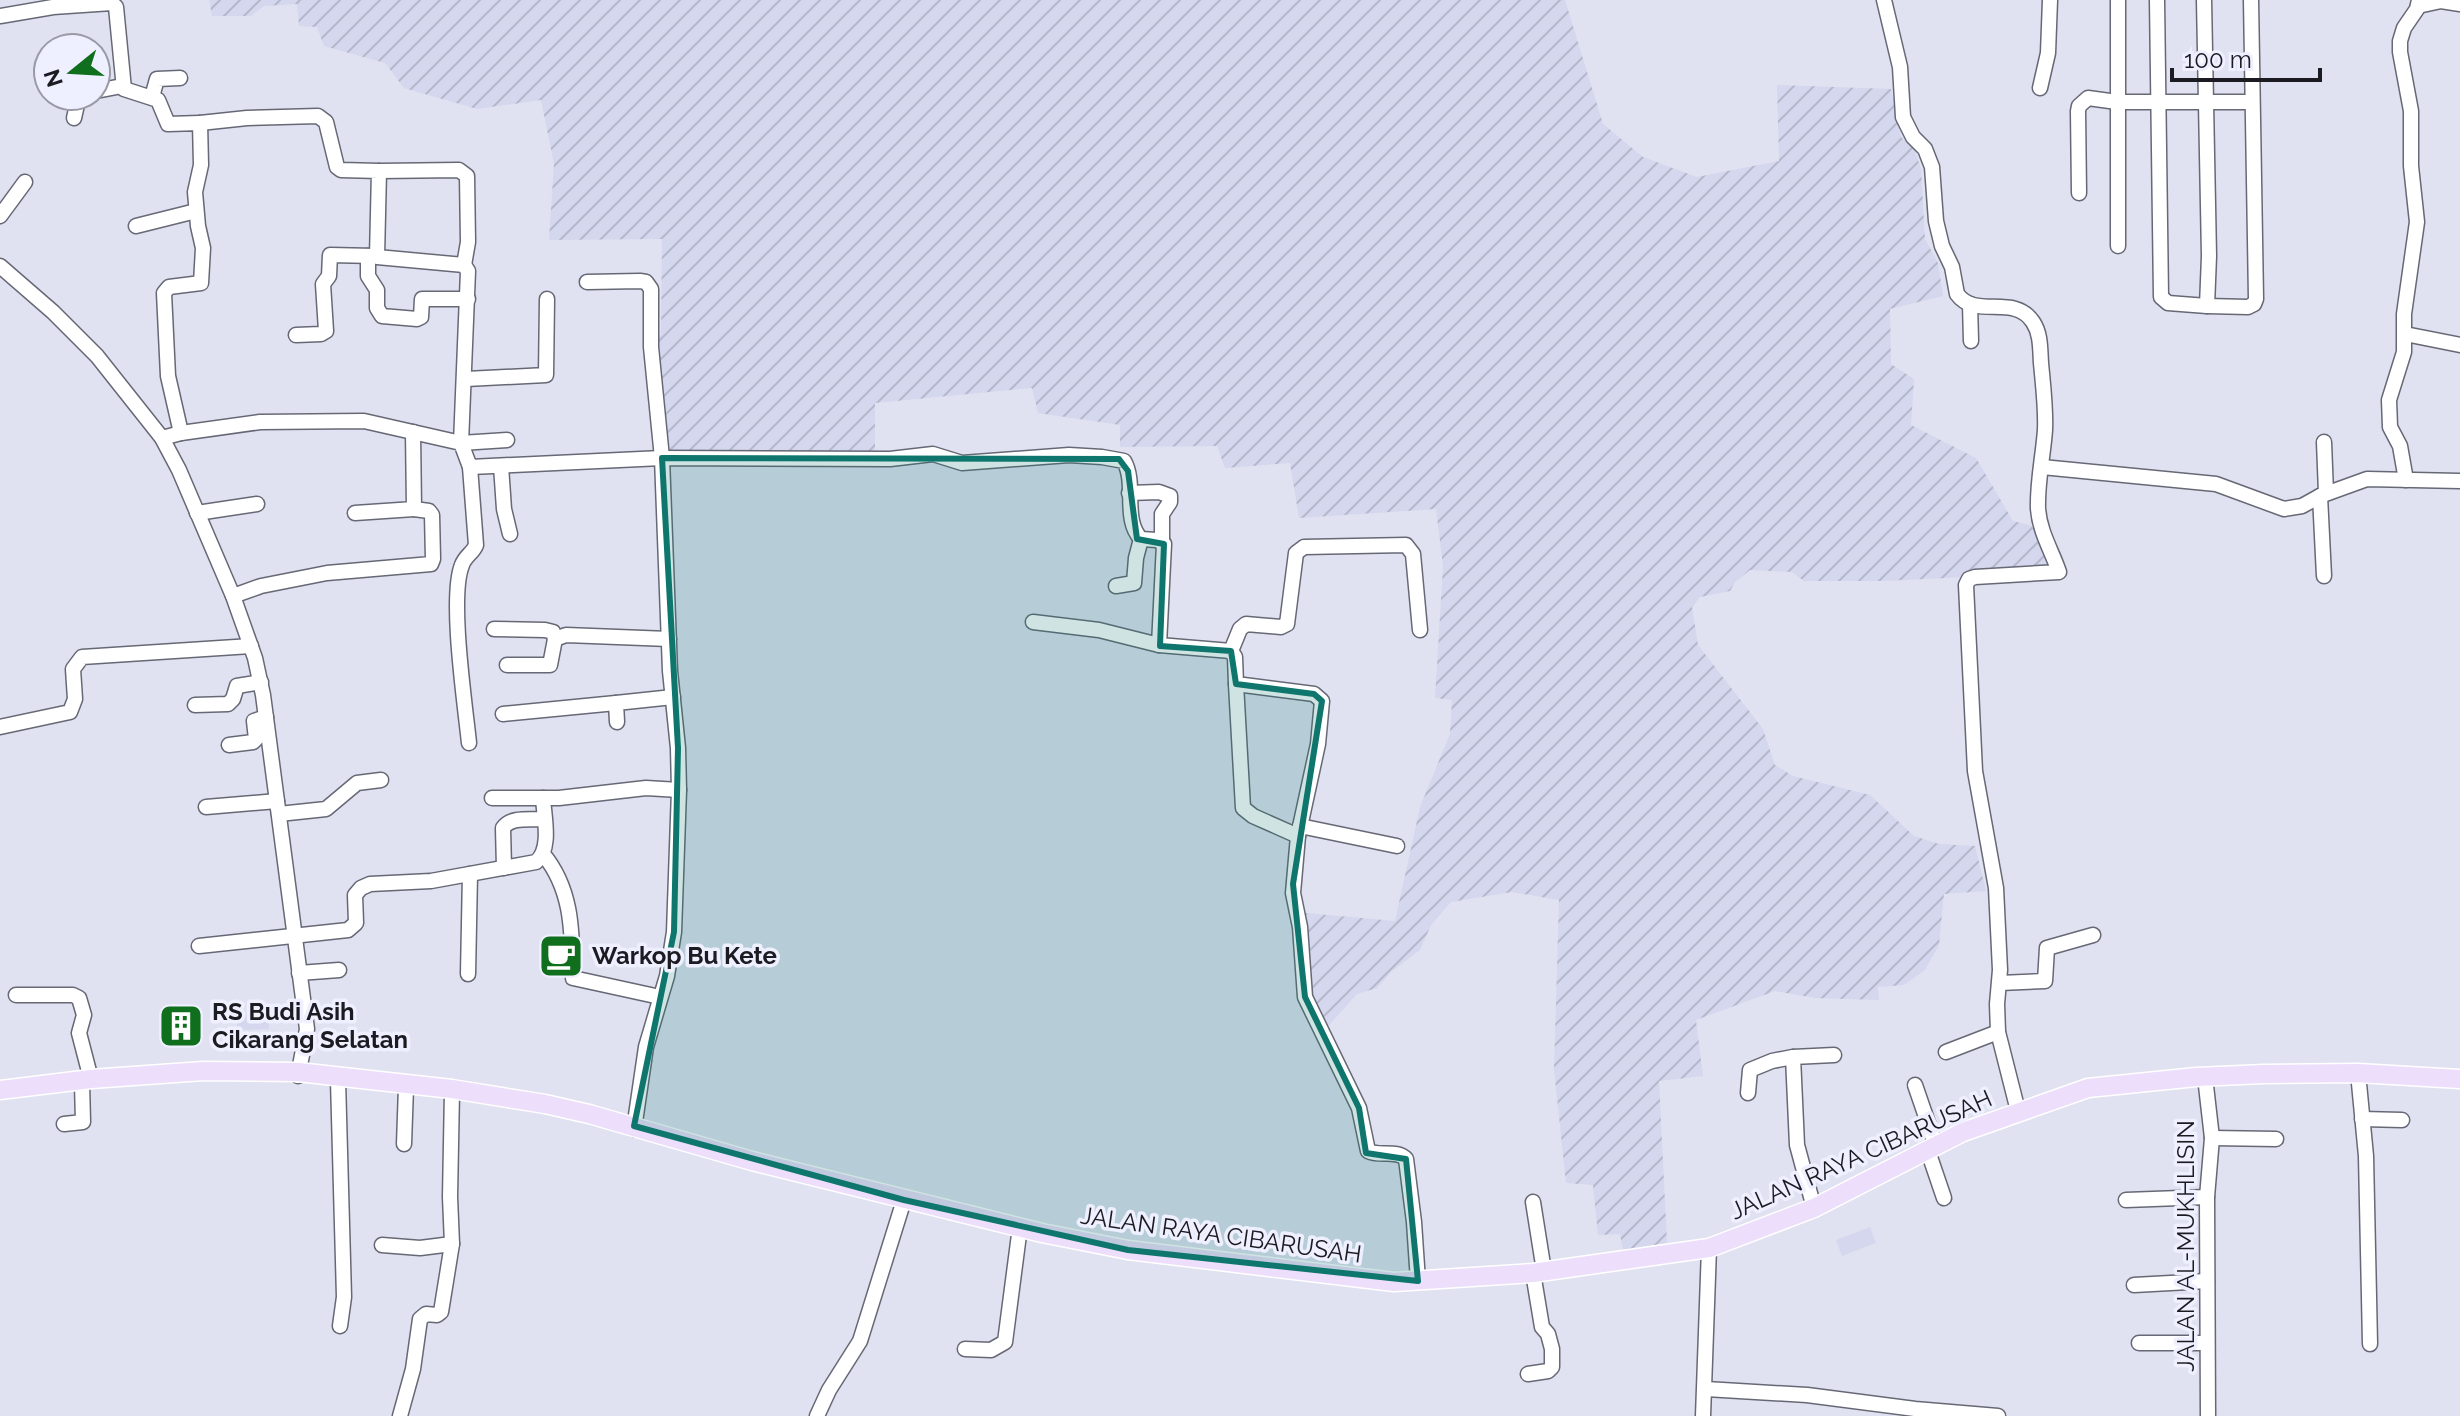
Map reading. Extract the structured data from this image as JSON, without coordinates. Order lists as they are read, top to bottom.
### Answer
{
  "streets": {
    "main road": ["JALAN RAYA CIBARUSAH"],
    "street": ["JALAN AL-MUKHLISIN"]
  },
  "crossings": [
    ["JALAN RAYA CIBARUSAH", "JALAN AL-MUKHLISIN"]
  ],
  "places": {
    "cafe": ["Warkop Bu Kete"],
    "building": ["RS Budi Asih Cikarang Selatan"]
  },
  "scale_bar": "100 m",
  "north": "left"
}
